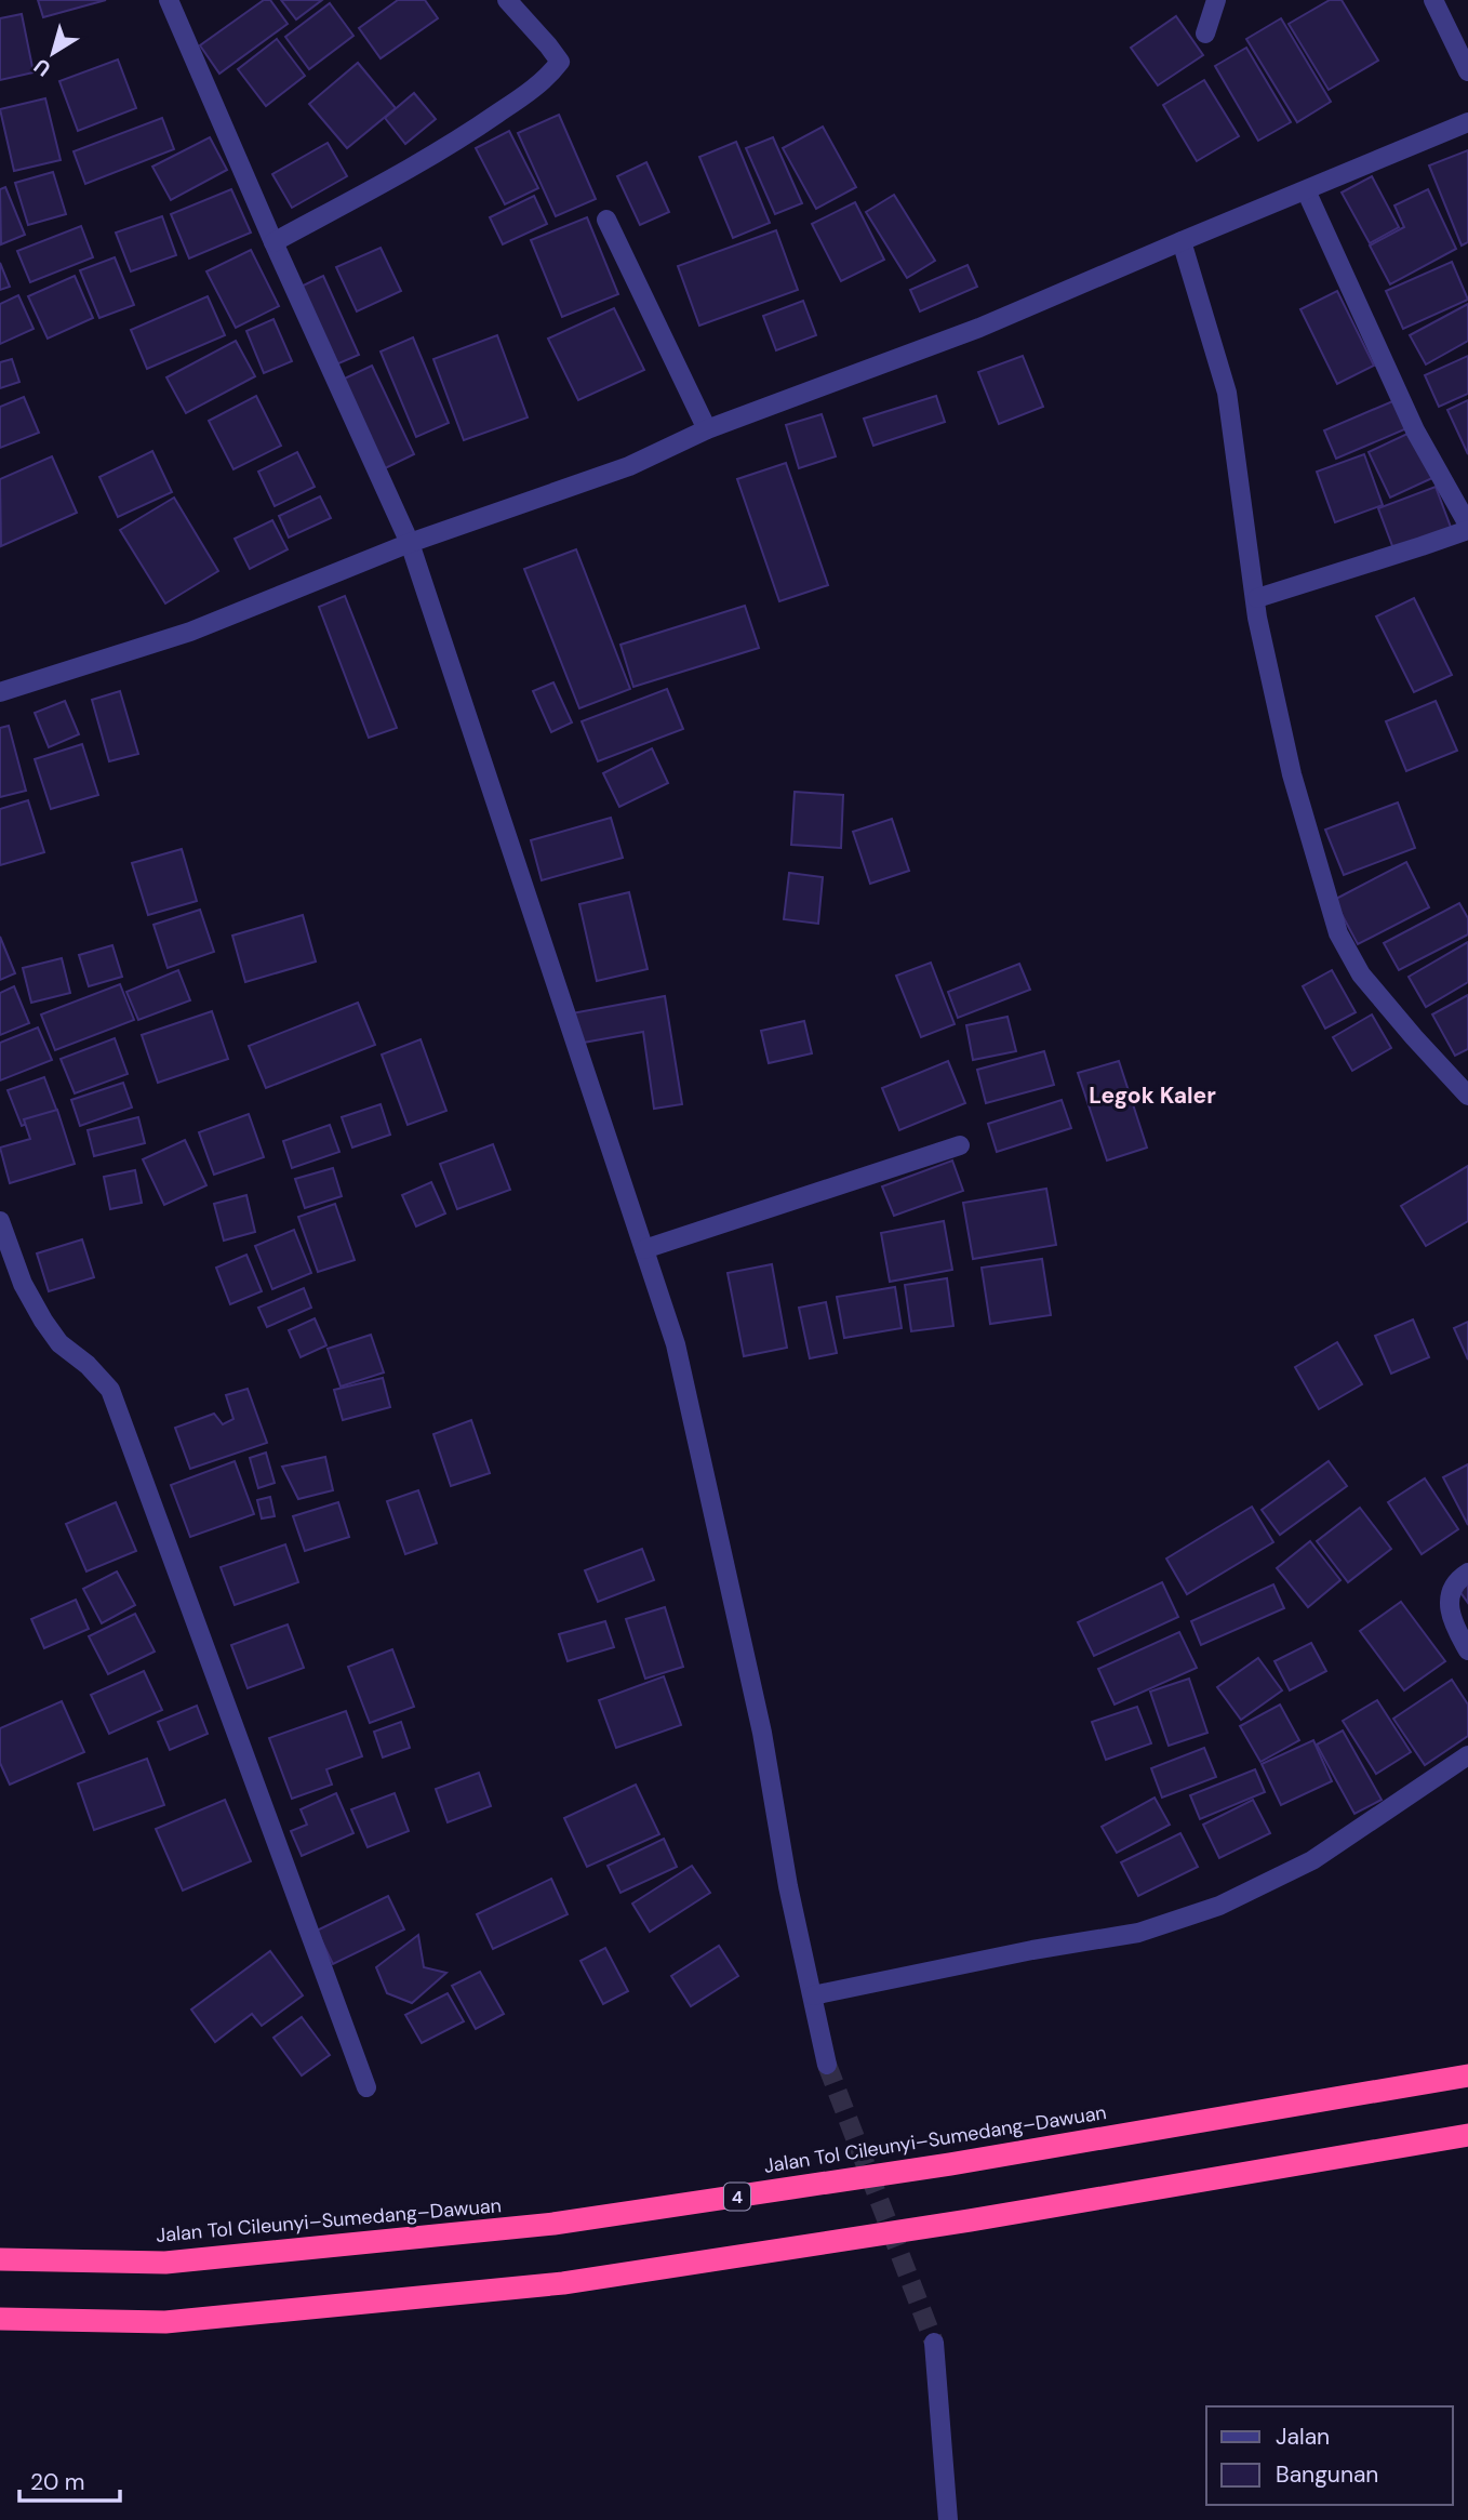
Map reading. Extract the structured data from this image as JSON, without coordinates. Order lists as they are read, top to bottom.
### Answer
{
  "streets": {
    "highway": ["Jalan Tol Cileunyi–Sumedang–Dawuan", "4"]
  },
  "districts": ["Legok Kaler"],
  "legend": ["Jalan", "Bangunan"],
  "scale_bar": "20 m",
  "north": "bottom left"
}
